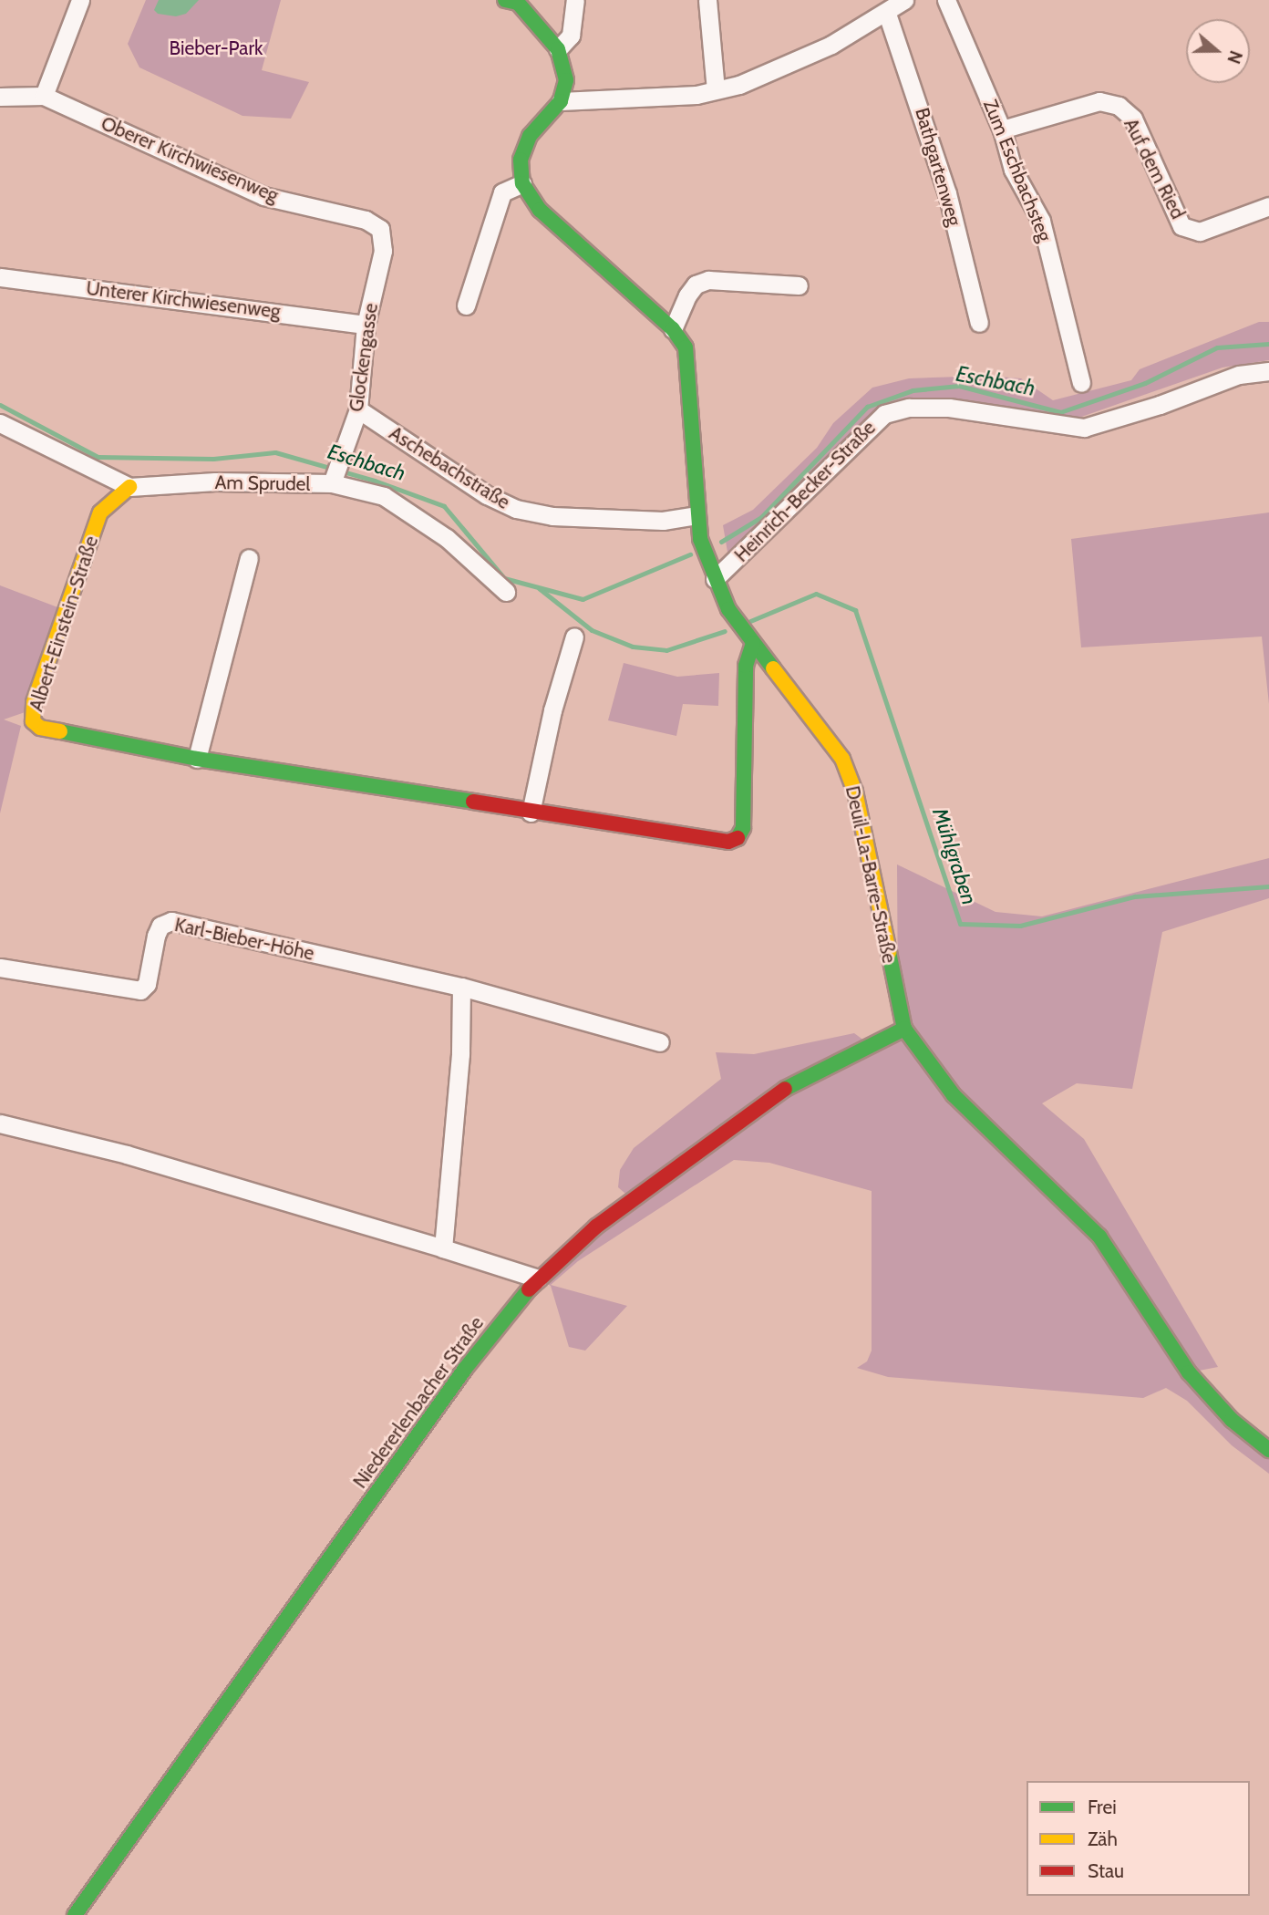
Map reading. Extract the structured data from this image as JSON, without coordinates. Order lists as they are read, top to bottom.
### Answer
{
  "streets": {
    "street": [
      "Oberer Kirchwiesenweg",
      "Bathgartenweg",
      "Auf dem Ried",
      "Zum Eschbachsteg",
      "Unterer Kirchwiesenweg",
      "Glockengasse",
      "Aschebachstraße",
      "Am Sprudel",
      "Heinrich-Becker-Straße",
      "Albert-Einstein-Straße",
      "Deuil-La-Barre-Straße",
      "Karl-Bieber-Höhe",
      "Niedererlenbacher Straße"
    ]
  },
  "crossings": [
    ["Oberer Kirchwiesenweg", "Glockengasse"],
    ["Auf dem Ried", "Zum Eschbachsteg"],
    ["Unterer Kirchwiesenweg", "Glockengasse"],
    ["Glockengasse", "Aschebachstraße"],
    ["Glockengasse", "Am Sprudel"],
    ["Aschebachstraße", "Deuil-La-Barre-Straße"],
    ["Am Sprudel", "Albert-Einstein-Straße"],
    ["Heinrich-Becker-Straße", "Deuil-La-Barre-Straße"],
    ["Albert-Einstein-Straße", "Deuil-La-Barre-Straße"],
    ["Deuil-La-Barre-Straße", "Niedererlenbacher Straße"]
  ],
  "water": ["Eschbach", "Mühlgraben"],
  "parks": ["Bieber-Park"],
  "legend": ["Frei", "Zäh", "Stau"],
  "north": "right"
}
